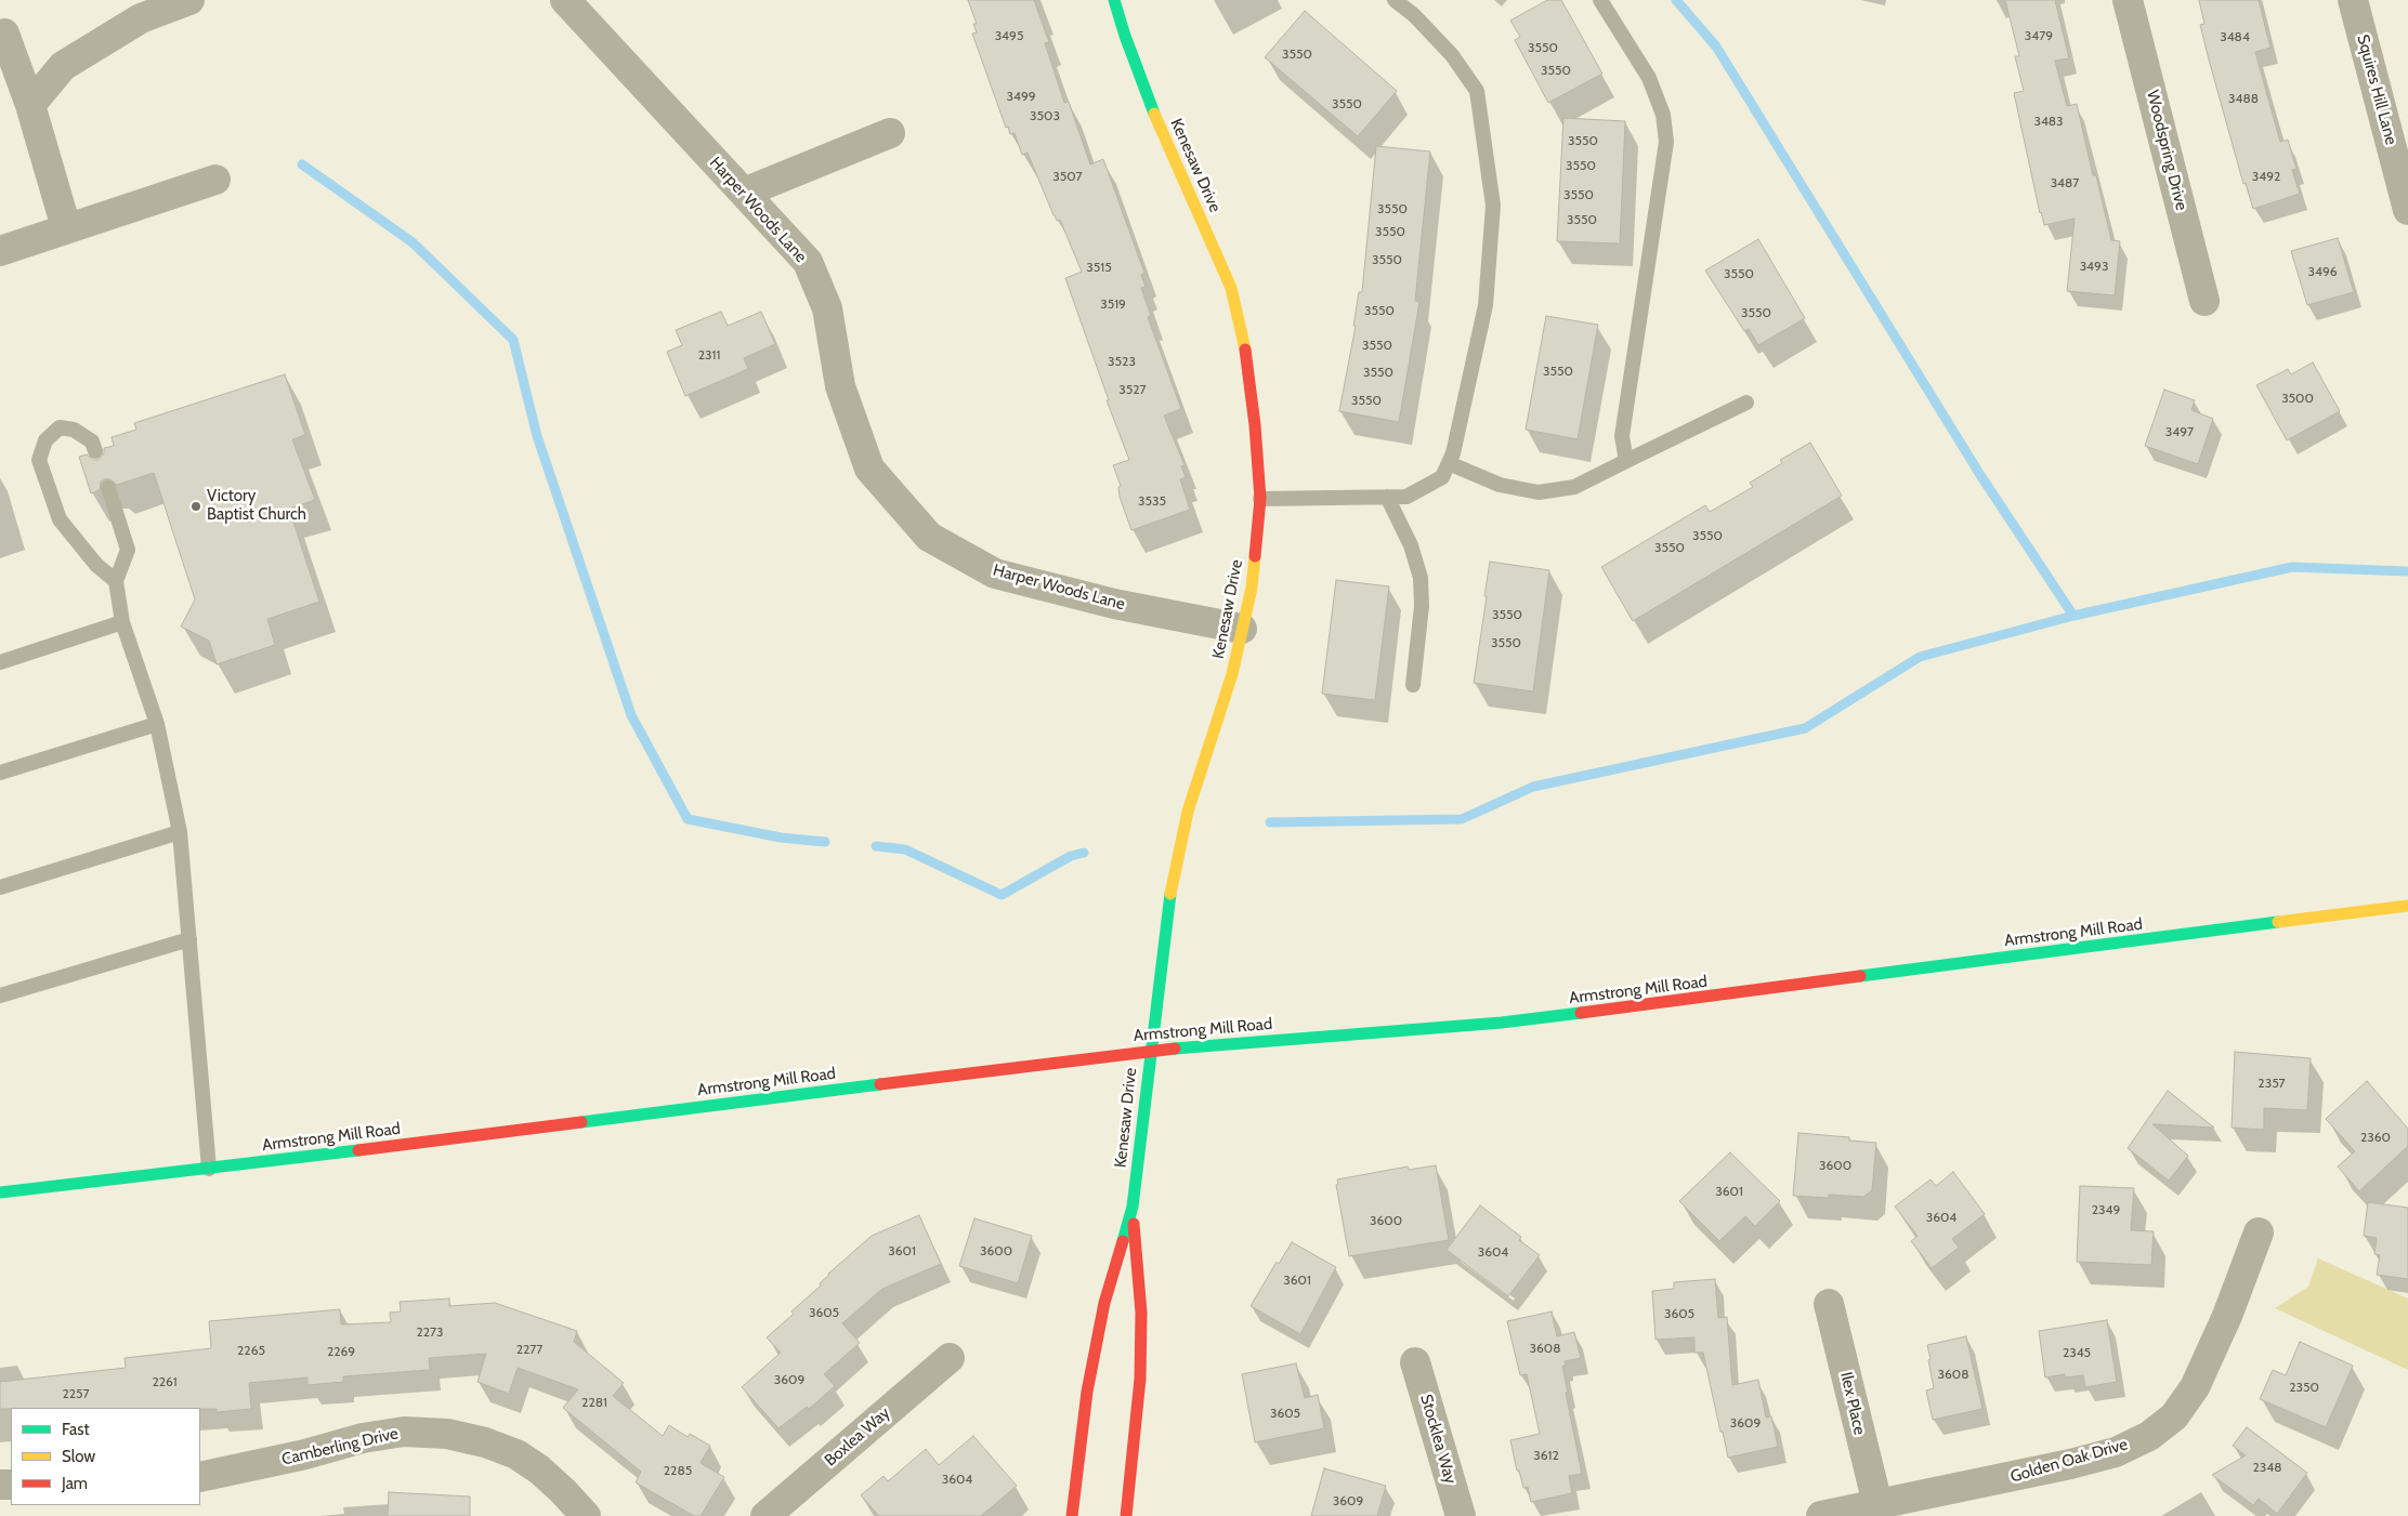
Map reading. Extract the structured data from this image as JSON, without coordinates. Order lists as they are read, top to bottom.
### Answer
{
  "streets": {
    "street": [
      "Squires Hill Lane",
      "Woodspring Drive",
      "Kenesaw Drive",
      "Harper Woods Lane",
      "Armstrong Mill Road",
      "Ilex Place",
      "Boxlea Way",
      "Stocklea Way",
      "Camberling Drive",
      "Golden Oak Drive"
    ]
  },
  "crossings": [
    ["Kenesaw Drive", "Harper Woods Lane"],
    ["Kenesaw Drive", "Armstrong Mill Road"],
    ["Ilex Place", "Golden Oak Drive"]
  ],
  "places": ["Victory Baptist Church"],
  "house_numbers": [
    "3495",
    "3479",
    "3484",
    "3550",
    "3550",
    "3550",
    "3499",
    "3488",
    "3550",
    "3503",
    "3483",
    "3550",
    "3550",
    "3507",
    "3492",
    "3487",
    "3550",
    "3550",
    "3550",
    "3550",
    "3550",
    "3493",
    "3515",
    "3496",
    "3550",
    "3519",
    "3550",
    "3550",
    "3550",
    "2311",
    "3523",
    "3550",
    "3550",
    "3527",
    "3500",
    "3550",
    "3497",
    "3535",
    "3550",
    "3550",
    "3550",
    "3550",
    "2357",
    "2360",
    "3600",
    "3601",
    "2349",
    "3604",
    "3600",
    "3601",
    "3600",
    "3604",
    "3601",
    "3605",
    "3605",
    "2273",
    "3608",
    "2277",
    "2265",
    "2269",
    "2345",
    "3608",
    "3609",
    "2261",
    "2350",
    "2257",
    "2281",
    "3605",
    "3609",
    "3612",
    "2348",
    "2285",
    "3604",
    "3609"
  ],
  "legend": ["Fast", "Slow", "Jam"]
}
